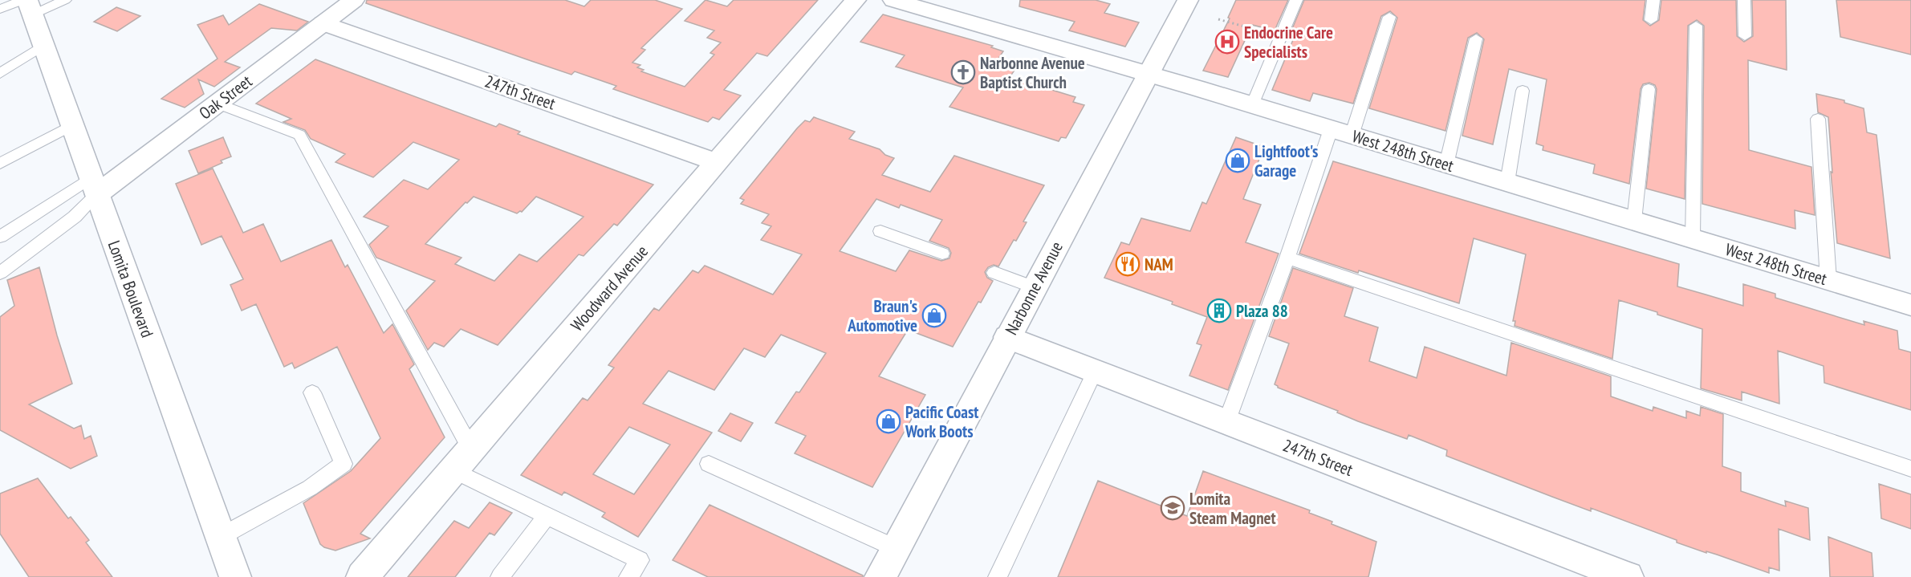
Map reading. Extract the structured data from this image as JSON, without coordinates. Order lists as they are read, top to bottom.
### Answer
{
  "streets": {
    "street": [
      "247th Street",
      "Oak Street",
      "West 248th Street",
      "Woodward Avenue",
      "Narbonne Avenue",
      "Lomita Boulevard"
    ]
  },
  "crossings": [
    ["247th Street", "Oak Street"],
    ["247th Street", "Woodward Avenue"],
    ["247th Street", "Narbonne Avenue"],
    ["Oak Street", "Lomita Boulevard"],
    ["West 248th Street", "Narbonne Avenue"]
  ],
  "places": {
    "hospital": ["Endocrine Care Specialists"],
    "church": ["Narbonne Avenue Baptist Church"],
    "shop": ["Lightfoot's Garage", "Braun's Automotive", "Pacific Coast Work Boots"],
    "restaurant": ["NAM"],
    "building": ["Plaza 88"],
    "school or university": ["Lomita Steam Magnet"]
  }
}
